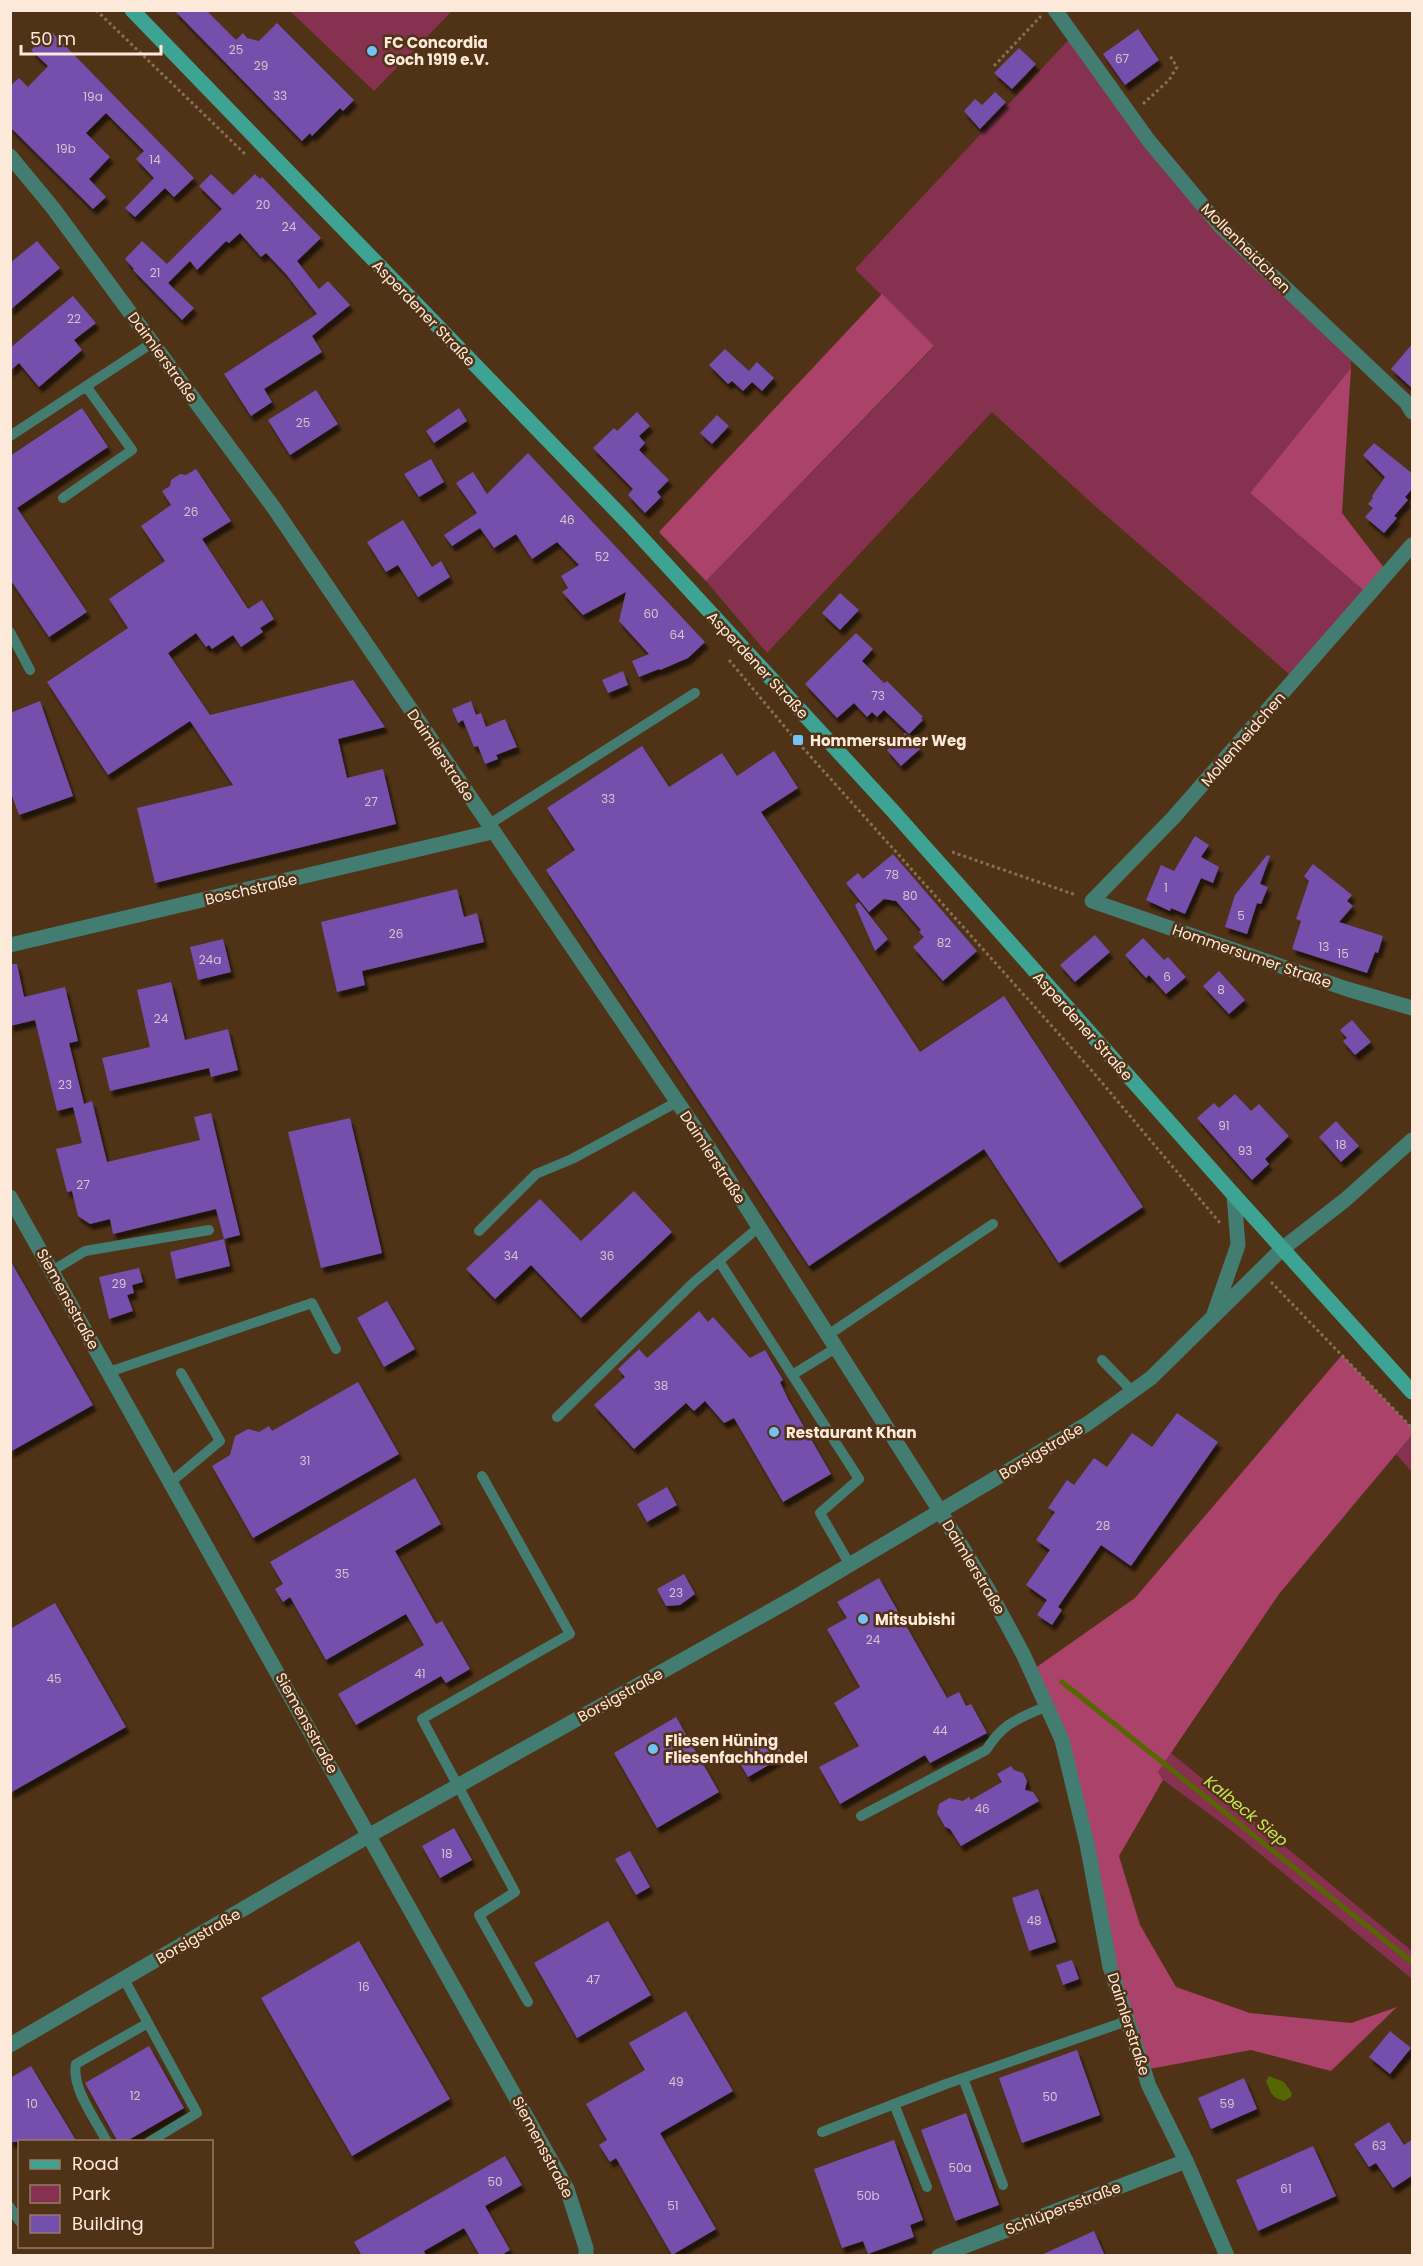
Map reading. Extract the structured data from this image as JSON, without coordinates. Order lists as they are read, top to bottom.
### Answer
{
  "streets": {
    "main road": ["Asperdener Straße"],
    "street": [
      "Mollenheidchen",
      "Daimlerstraße",
      "Boschstraße",
      "Hommersumer Straße",
      "Siemensstraße",
      "Borsigstraße",
      "Schlüpersstraße"
    ]
  },
  "crossings": [
    ["Mollenheidchen", "Hommersumer Straße"],
    ["Asperdener Straße", "Borsigstraße"],
    ["Daimlerstraße", "Boschstraße"],
    ["Daimlerstraße", "Borsigstraße"],
    ["Daimlerstraße", "Schlüpersstraße"],
    ["Siemensstraße", "Borsigstraße"]
  ],
  "water": ["Kalbeck Siep"],
  "places": {
    "other": [
      "FC Concordia Goch 1919 e.V.",
      "Restaurant Khan",
      "Mitsubishi",
      "Fliesen Hüning Fliesenfachhandel"
    ],
    "transit": ["Hommersumer Weg"]
  },
  "house_numbers": [
    "25",
    "67",
    "29",
    "33",
    "19a",
    "19b",
    "14",
    "20",
    "24",
    "21",
    "22",
    "25",
    "26",
    "46",
    "52",
    "60",
    "64",
    "73",
    "33",
    "27",
    "78",
    "1",
    "80",
    "5",
    "26",
    "82",
    "13",
    "15",
    "24a",
    "6",
    "8",
    "24",
    "23",
    "91",
    "18",
    "93",
    "27",
    "34",
    "36",
    "29",
    "38",
    "31",
    "28",
    "35",
    "23",
    "24",
    "41",
    "45",
    "44",
    "46",
    "18",
    "48",
    "47",
    "16",
    "49",
    "12",
    "50",
    "10",
    "59",
    "63",
    "50a",
    "50",
    "61",
    "50b",
    "51"
  ],
  "legend": ["Road", "Park", "Building"],
  "scale_bar": "50 m"
}
